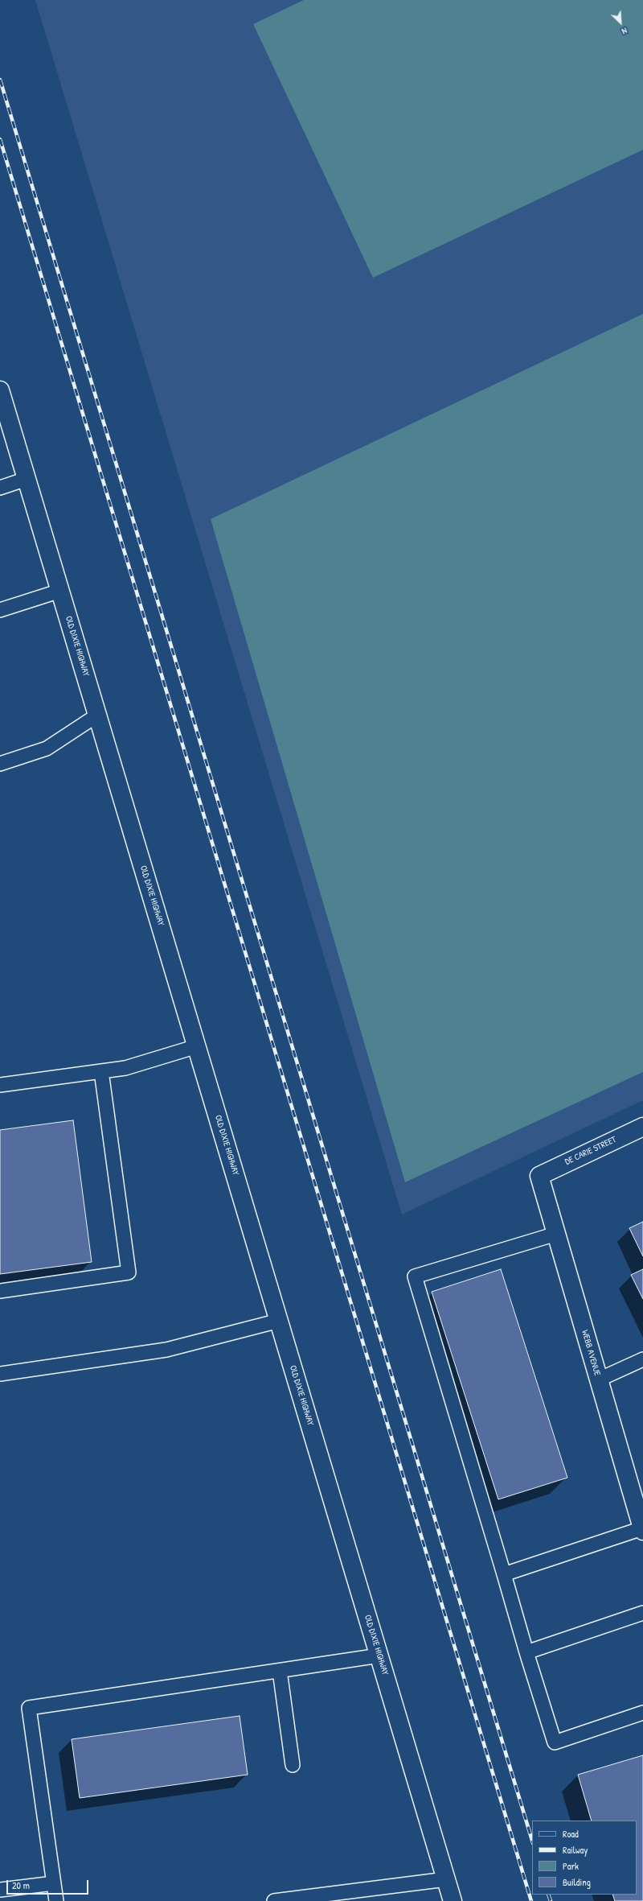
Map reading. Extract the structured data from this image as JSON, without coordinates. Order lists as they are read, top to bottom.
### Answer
{
  "streets": {
    "street": ["OLD DIXIE HIGHWAY", "DE CARIE STREET", "WEBB AVENUE"]
  },
  "crossings": [
    ["DE CARIE STREET", "WEBB AVENUE"]
  ],
  "legend": [
    "Road",
    "Railway",
    "Park",
    "Building"
  ],
  "scale_bar": "20 m",
  "north": "bottom right"
}
